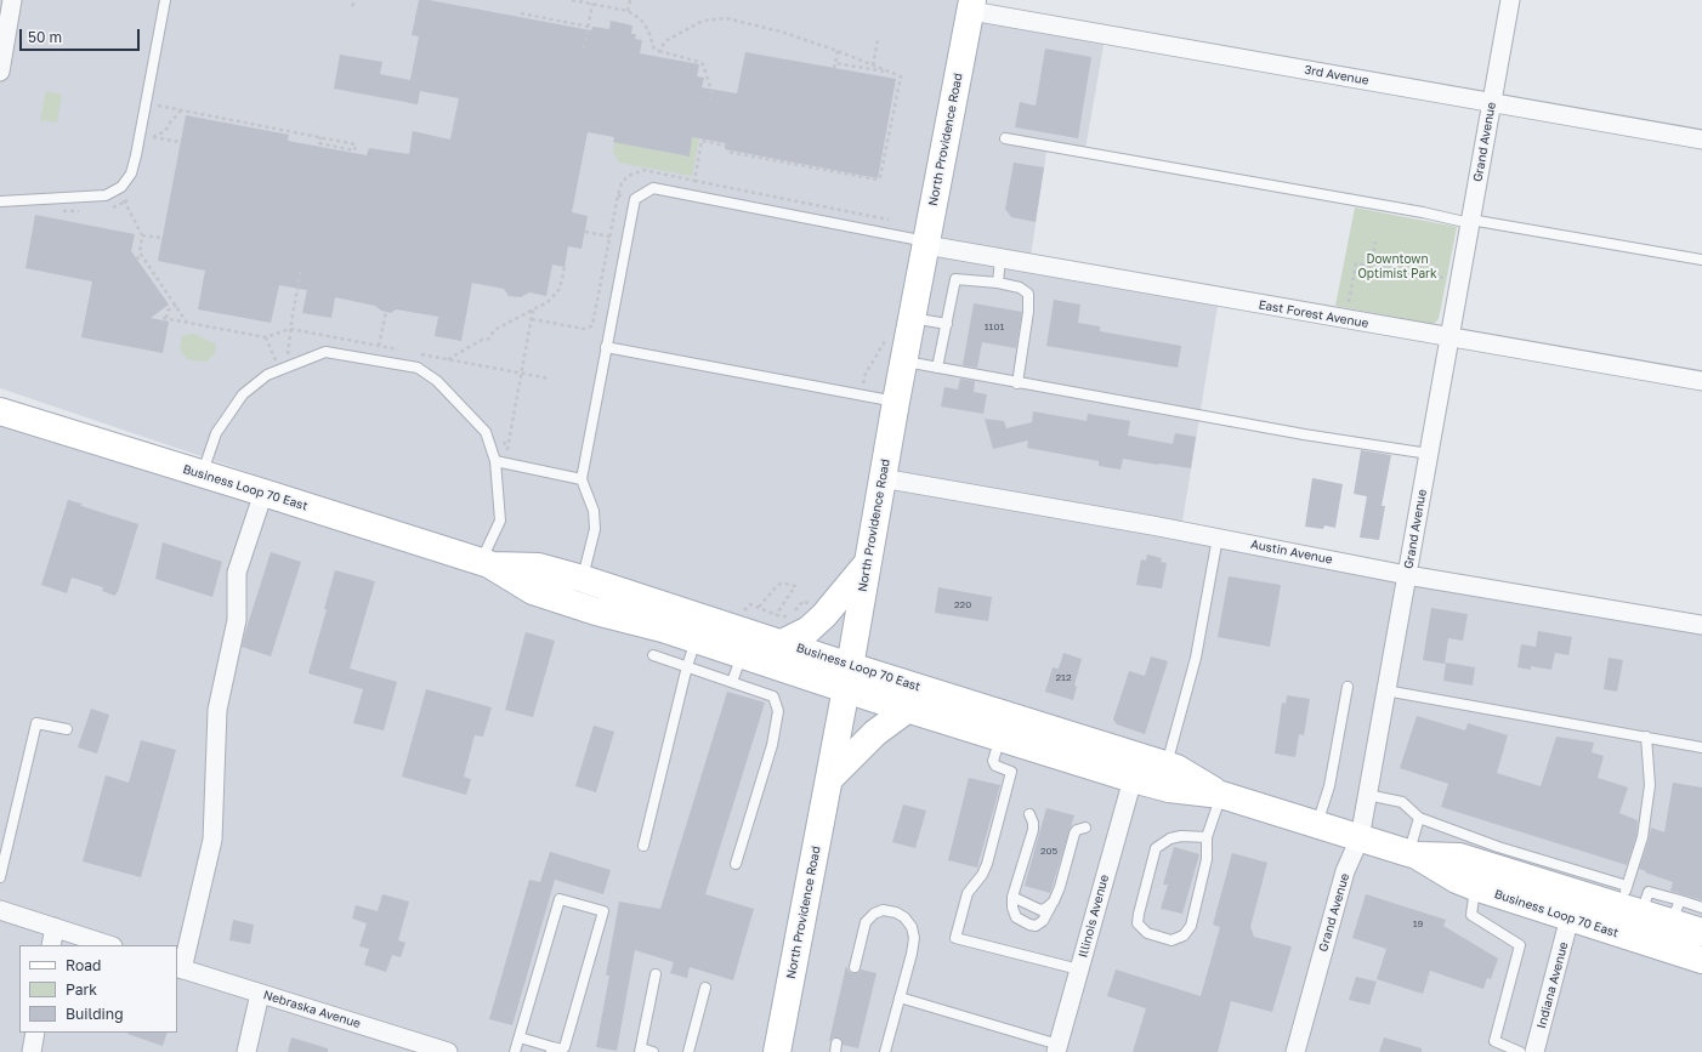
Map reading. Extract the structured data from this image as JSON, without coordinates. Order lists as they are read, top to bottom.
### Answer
{
  "streets": {
    "main road": ["North Providence Road", "Business Loop 70 East"],
    "street": [
      "3rd Avenue",
      "Grand Avenue",
      "East Forest Avenue",
      "Austin Avenue",
      "Illinois Avenue",
      "Indiana Avenue",
      "Nebraska Avenue"
    ]
  },
  "crossings": [
    ["3rd Avenue", "North Providence Road"],
    ["3rd Avenue", "Grand Avenue"],
    ["North Providence Road", "East Forest Avenue"],
    ["North Providence Road", "Business Loop 70 East"],
    ["North Providence Road", "Austin Avenue"],
    ["Grand Avenue", "East Forest Avenue"],
    ["Grand Avenue", "Business Loop 70 East"],
    ["Grand Avenue", "Austin Avenue"],
    ["Business Loop 70 East", "Illinois Avenue"],
    ["Business Loop 70 East", "Indiana Avenue"]
  ],
  "parks": ["Downtown Optimist Park"],
  "house_numbers": [
    "1101",
    "220",
    "212",
    "205",
    "19"
  ],
  "legend": ["Road", "Park", "Building"],
  "scale_bar": "50 m"
}
